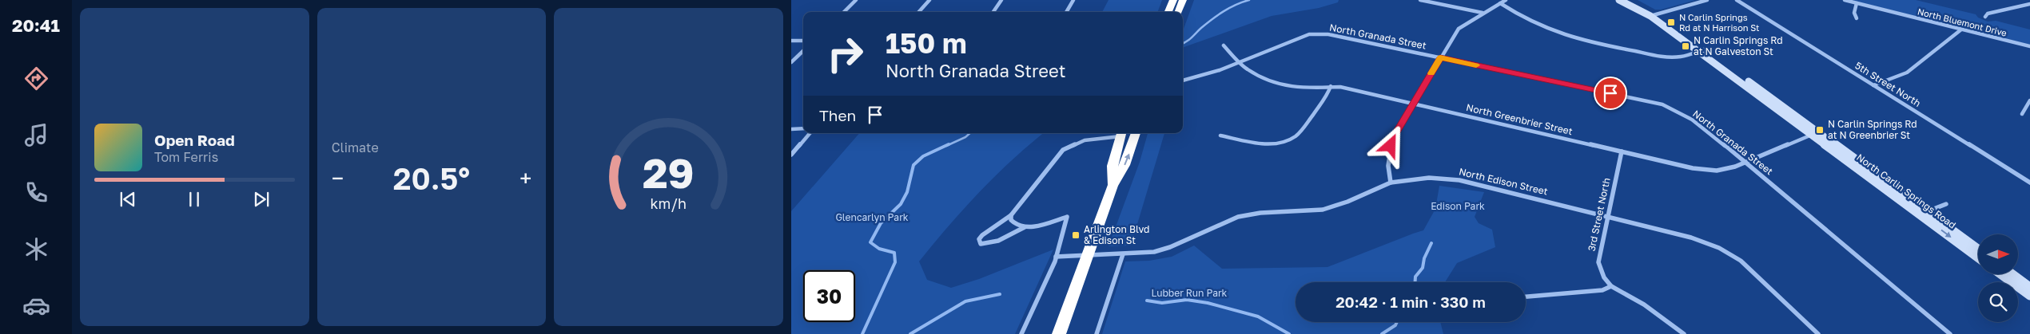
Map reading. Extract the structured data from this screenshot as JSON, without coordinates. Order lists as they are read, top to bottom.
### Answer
{
  "streets": {
    "main road": ["North Carlin Springs Road"],
    "street": [
      "North Bluemont Drive",
      "North Granada Street",
      "5th Street North",
      "North Greenbrier Street",
      "North Edison Street",
      "3rd Street North"
    ]
  },
  "crossings": [
    ["North Granada Street", "North Greenbrier Street"],
    ["North Greenbrier Street", "North Carlin Springs Road"],
    ["North Greenbrier Street", "3rd Street North"],
    ["North Edison Street", "3rd Street North"]
  ],
  "parks": ["Edison Park", "Glencarlyn Park", "Lubber Run Park"],
  "places": {
    "transit": [
      "N Carlin Springs Rd at N Harrison St",
      "N Carlin Springs Rd at N Galveston St",
      "N Carlin Springs Rd at N Greenbrier St",
      "Arlington Blvd & Edison St"
    ]
  },
  "north": "right",
  "page": {
    "tabs": "20:41",
    "tile": "Climate",
    "turn": ["150 m", "North Granada Street"],
    "then": "Then",
    "song": ["Open Road", "Tom Ferris"],
    "heat": ["−", "20.5°", "+"],
    "limit": "30",
    "trip": "20:42 · 1 min · 330 m",
    "gauge": ["29", "km/h"]
  }
}
